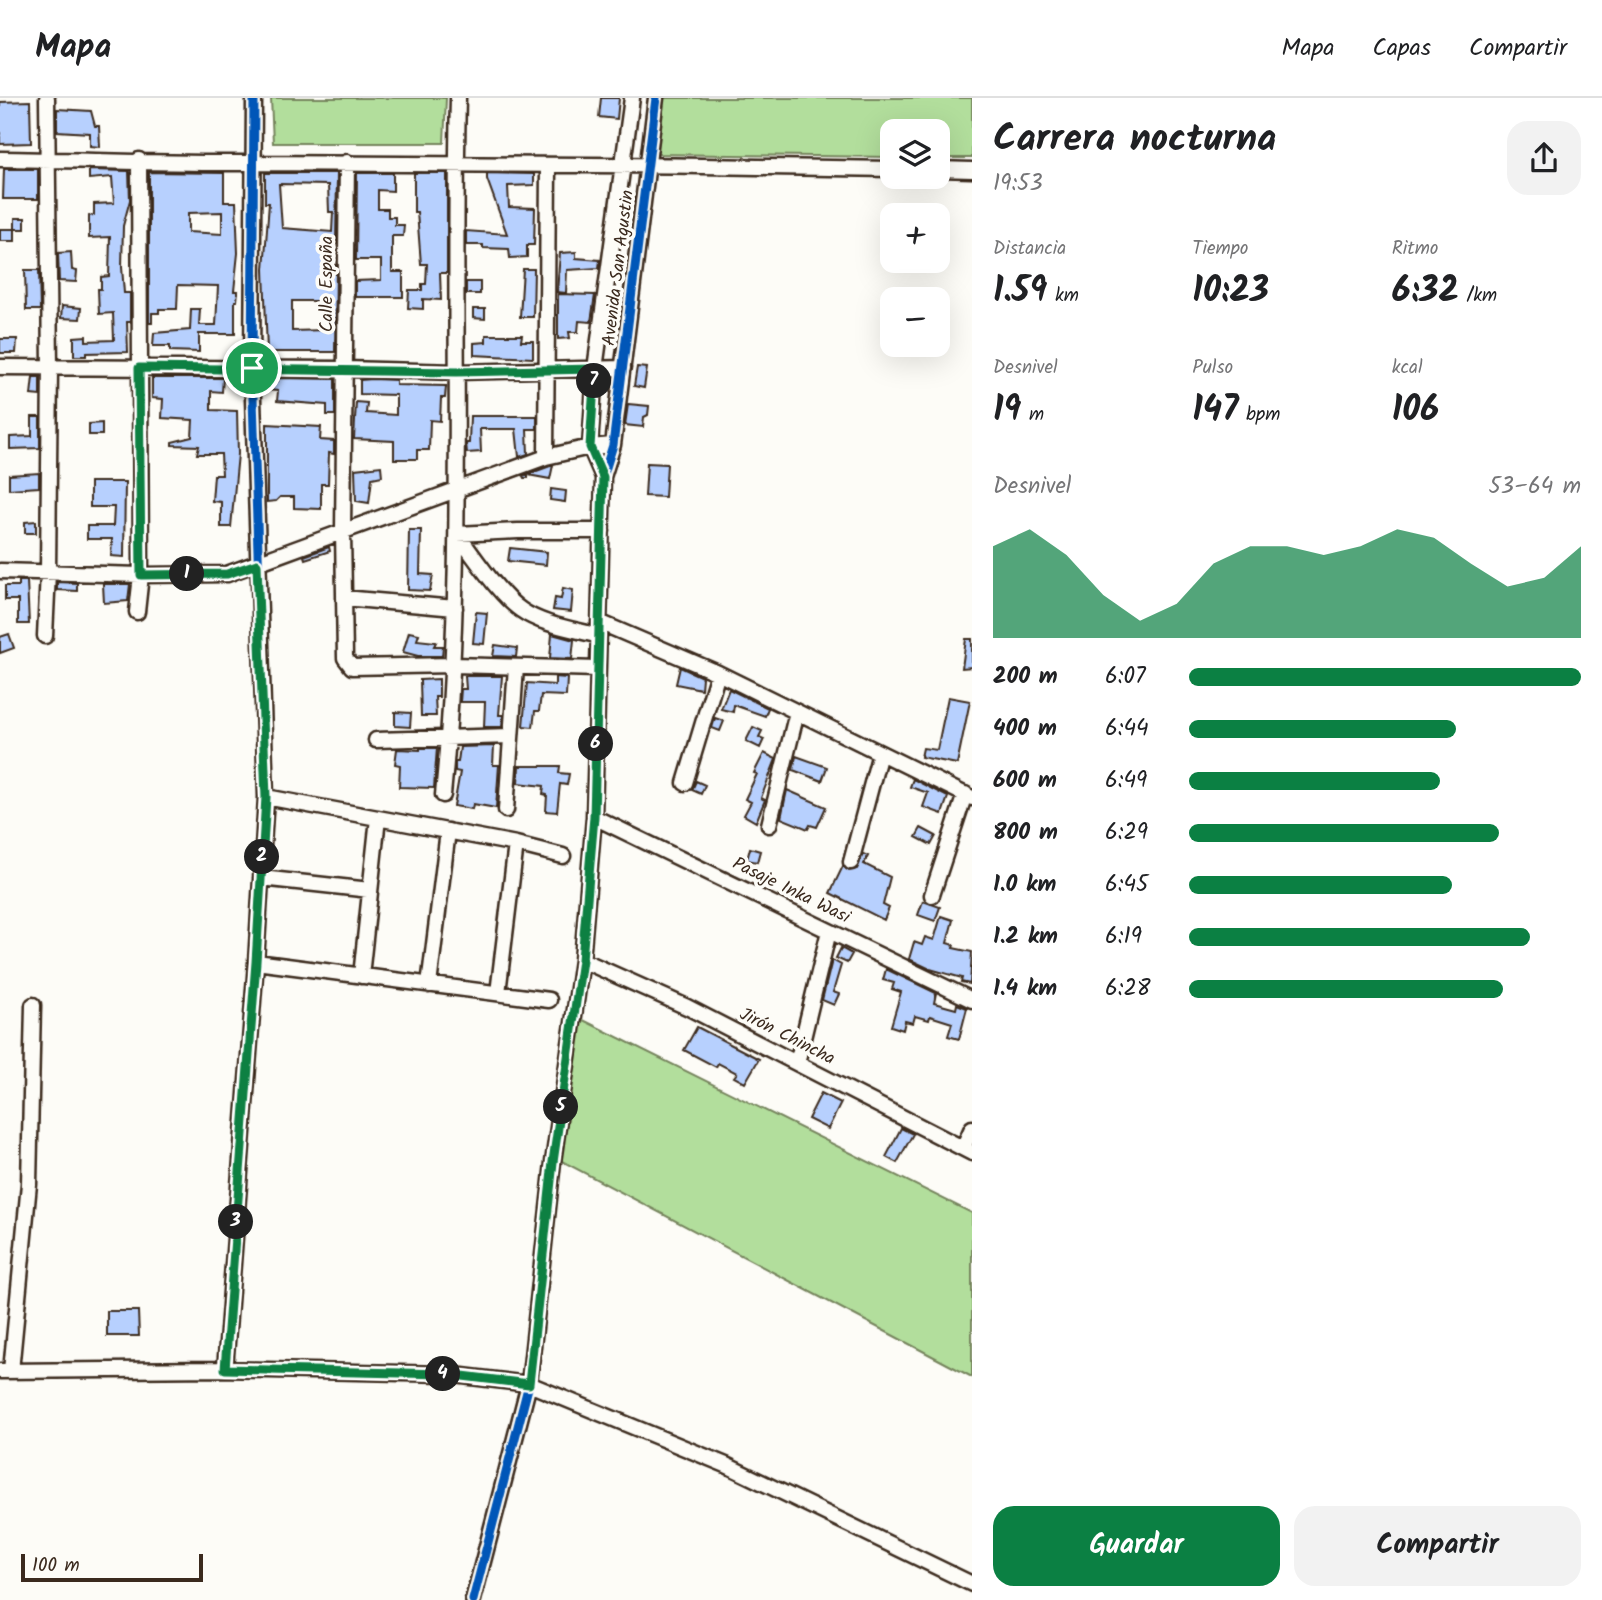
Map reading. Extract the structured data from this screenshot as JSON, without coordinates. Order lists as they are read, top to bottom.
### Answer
{
  "streets": {
    "street": [
      "Avenida San Agustin",
      "Calle España",
      "Pasaje Inka Wasi",
      "Jirón Chincha"
    ]
  },
  "crossings": [
    ["Avenida San Agustin", "Pasaje Inka Wasi"],
    ["Avenida San Agustin", "Jirón Chincha"]
  ],
  "scale_bar": "100 m",
  "page": {
    "header": "Mapa",
    "nav": ["Mapa", "Capas", "Compartir"],
    "heading": ["Carrera nocturna", "19:53"],
    "map_buttons": ["+", "−"],
    "stats": [
      ["Distancia", "1.59 km"],
      ["Tiempo", "10:23"],
      ["Ritmo", "6:32 /km"],
      ["Desnivel", "19 m"],
      ["Pulso", "147 bpm"],
      ["kcal", "106"]
    ],
    "pins": [
      "7",
      "1",
      "6",
      "2",
      "5",
      "3",
      "4"
    ],
    "chart": ["Desnivel", "53–64 m"],
    "list": [
      {
        "name": "200 m",
        "note": "6:07"
      },
      {
        "name": "400 m",
        "note": "6:44"
      },
      {
        "name": "600 m",
        "note": "6:49"
      },
      {
        "name": "800 m",
        "note": "6:29"
      },
      {
        "name": "1.0 km",
        "note": "6:45"
      },
      {
        "name": "1.2 km",
        "note": "6:19"
      },
      {
        "name": "1.4 km",
        "note": "6:28"
      }
    ],
    "buttons": ["Guardar", "Compartir"],
    "scale": "100 m"
  }
}
